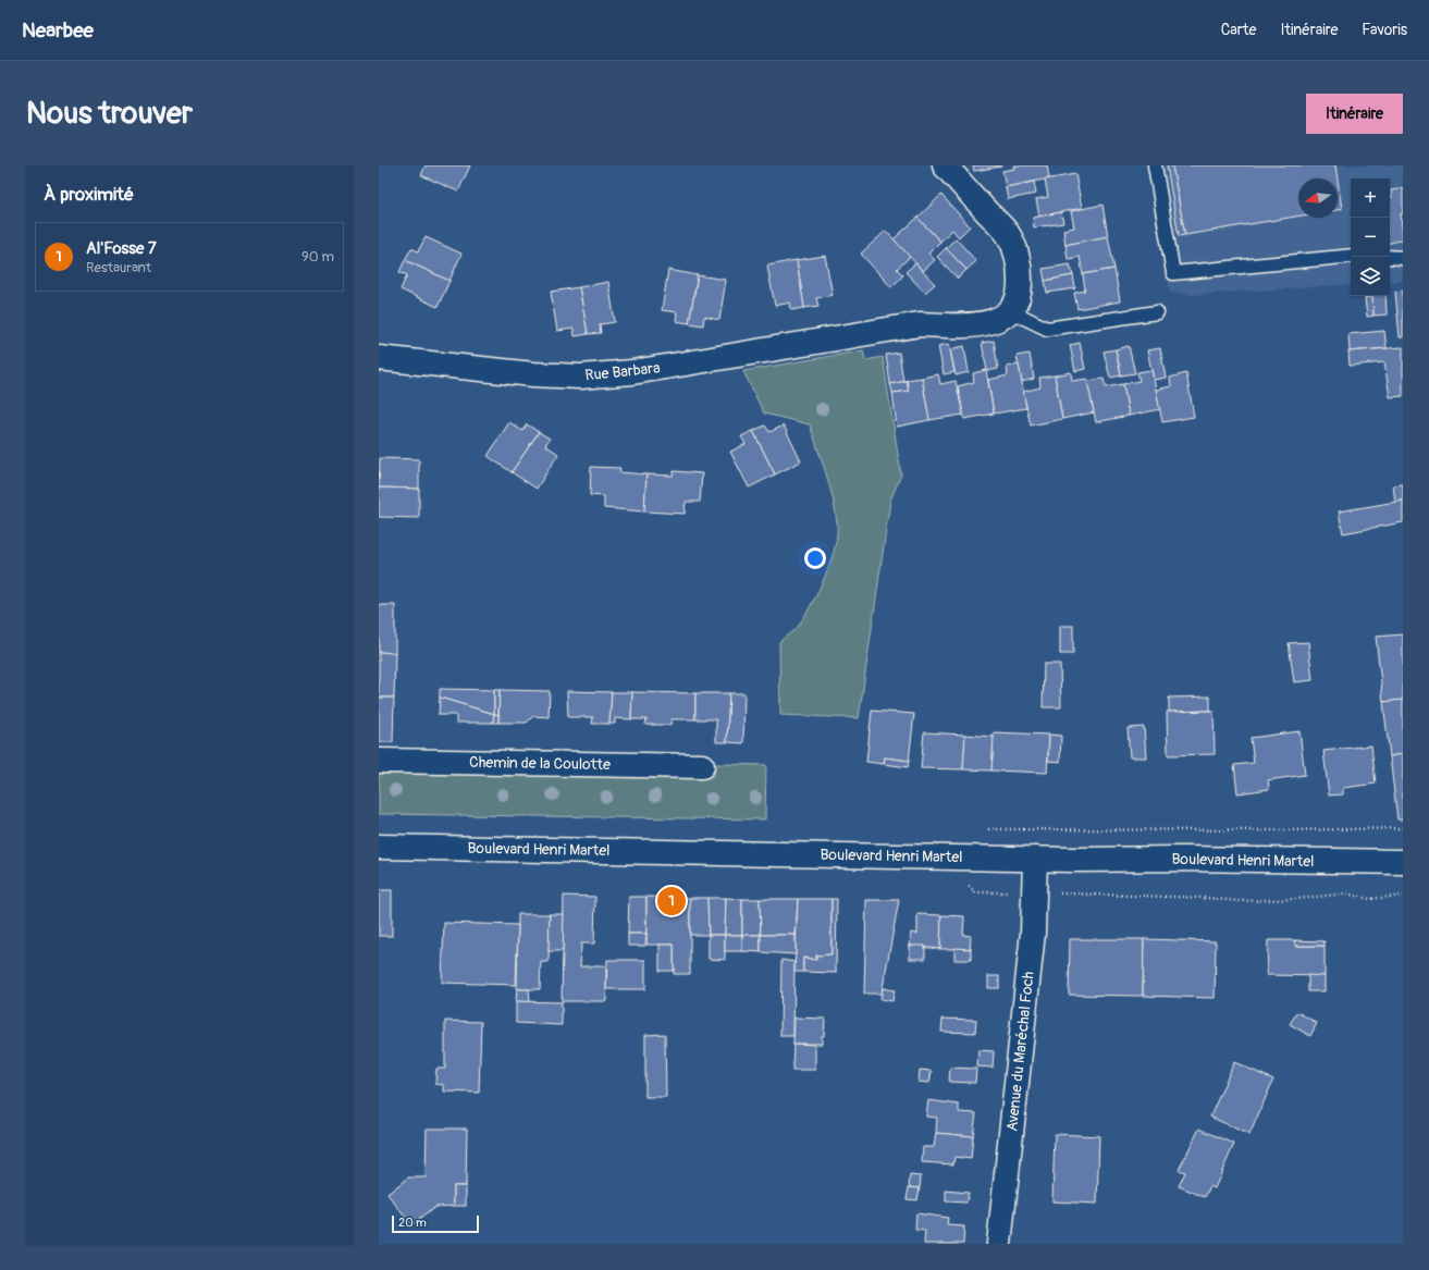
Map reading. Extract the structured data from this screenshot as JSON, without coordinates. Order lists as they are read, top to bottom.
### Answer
{
  "streets": {
    "street": [
      "Rue Barbara",
      "Chemin de la Coulotte",
      "Boulevard Henri Martel",
      "Avenue du Maréchal Foch"
    ]
  },
  "crossings": [
    ["Boulevard Henri Martel", "Avenue du Maréchal Foch"]
  ],
  "scale_bar": "20 m",
  "north": "left",
  "page": {
    "header": "Nearbee",
    "nav": ["Carte", "Itinéraire", "Favoris"],
    "buttons": "Itinéraire",
    "title": "Nous trouver",
    "heading": "À proximité",
    "map_buttons": ["+", "−"],
    "list": [
      {
        "mark": "1",
        "name": "Al'Fosse 7",
        "note": "Restaurant",
        "value": "90 m"
      }
    ],
    "pins": "1",
    "scale": "20 m"
  }
}
